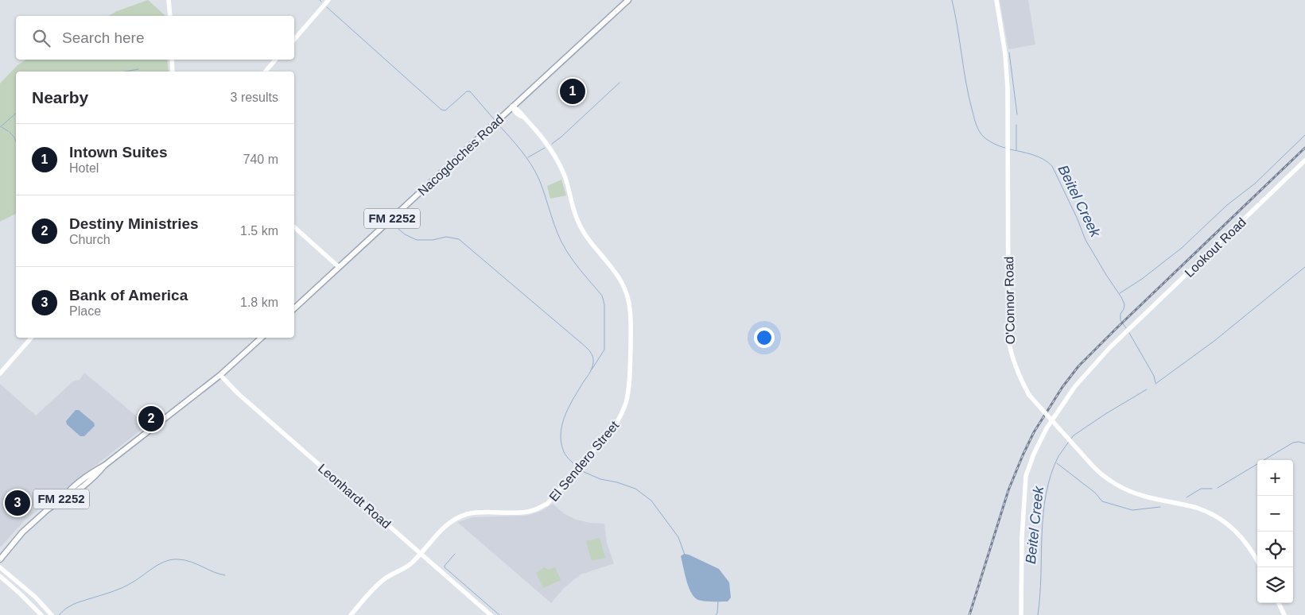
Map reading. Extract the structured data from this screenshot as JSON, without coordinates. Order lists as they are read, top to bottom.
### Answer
{
  "streets": {
    "main road": ["Nacogdoches Road", "FM 2252"],
    "street": [
      "Lookout Road",
      "O'Connor Road",
      "El Sendero Street",
      "Leonhardt Road"
    ]
  },
  "crossings": [
    ["Nacogdoches Road", "El Sendero Street"],
    ["FM 2252", "Leonhardt Road"],
    ["El Sendero Street", "Leonhardt Road"]
  ],
  "water": ["Beitel Creek"],
  "page": {
    "search": "Search here",
    "heading": ["Nearby", "3 results"],
    "pins": ["1", "2", "3"],
    "list": [
      {
        "mark": "1",
        "name": "Intown Suites",
        "note": "Hotel",
        "value": "740 m"
      },
      {
        "mark": "2",
        "name": "Destiny Ministries",
        "note": "Church",
        "value": "1.5 km"
      },
      {
        "mark": "3",
        "name": "Bank of America",
        "note": "Place",
        "value": "1.8 km"
      }
    ],
    "map_buttons": ["+", "−"]
  }
}
